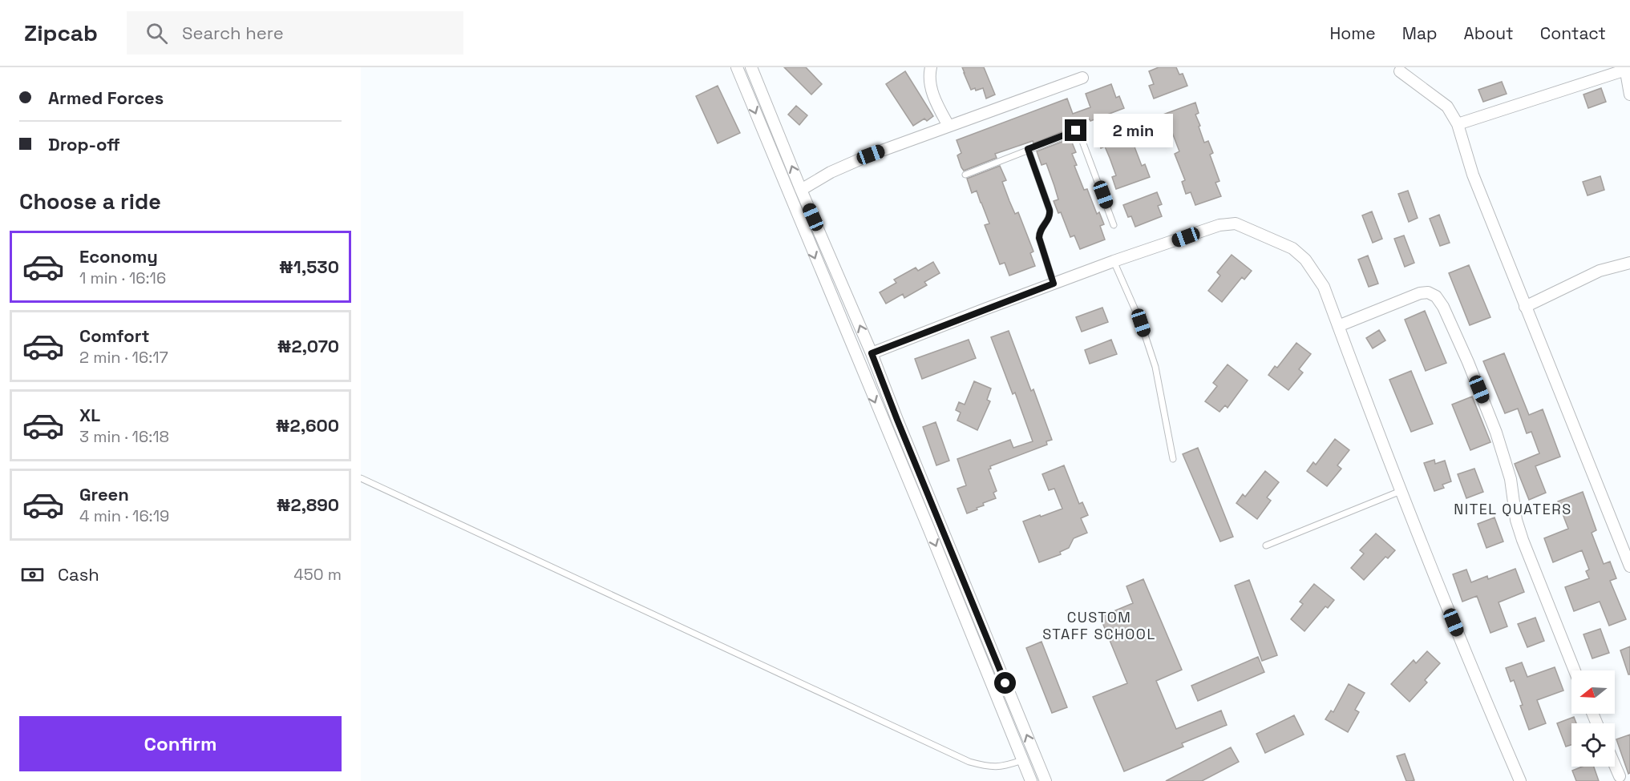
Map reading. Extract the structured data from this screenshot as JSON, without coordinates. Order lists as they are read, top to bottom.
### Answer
{
  "districts": ["NITEL QUATERS", "CUSTOM STAFF SCHOOL"],
  "north": "left",
  "page": {
    "header": "Zipcab",
    "search": "Search here",
    "nav": [
      "Home",
      "Map",
      "About",
      "Contact"
    ],
    "banner": ["Armed Forces", "Drop-off"],
    "bubble": "2 min",
    "heading": "Choose a ride",
    "list": [
      {
        "name": "Economy",
        "note": "1 min · 16:16",
        "value": "₦1,530"
      },
      {
        "name": "Comfort",
        "note": "2 min · 16:17",
        "value": "₦2,070"
      },
      {
        "name": "XL",
        "note": "3 min · 16:18",
        "value": "₦2,600"
      },
      {
        "name": "Green",
        "note": "4 min · 16:19",
        "value": "₦2,890"
      }
    ],
    "pay": ["Cash", "450 m"],
    "buttons": "Confirm"
  }
}
